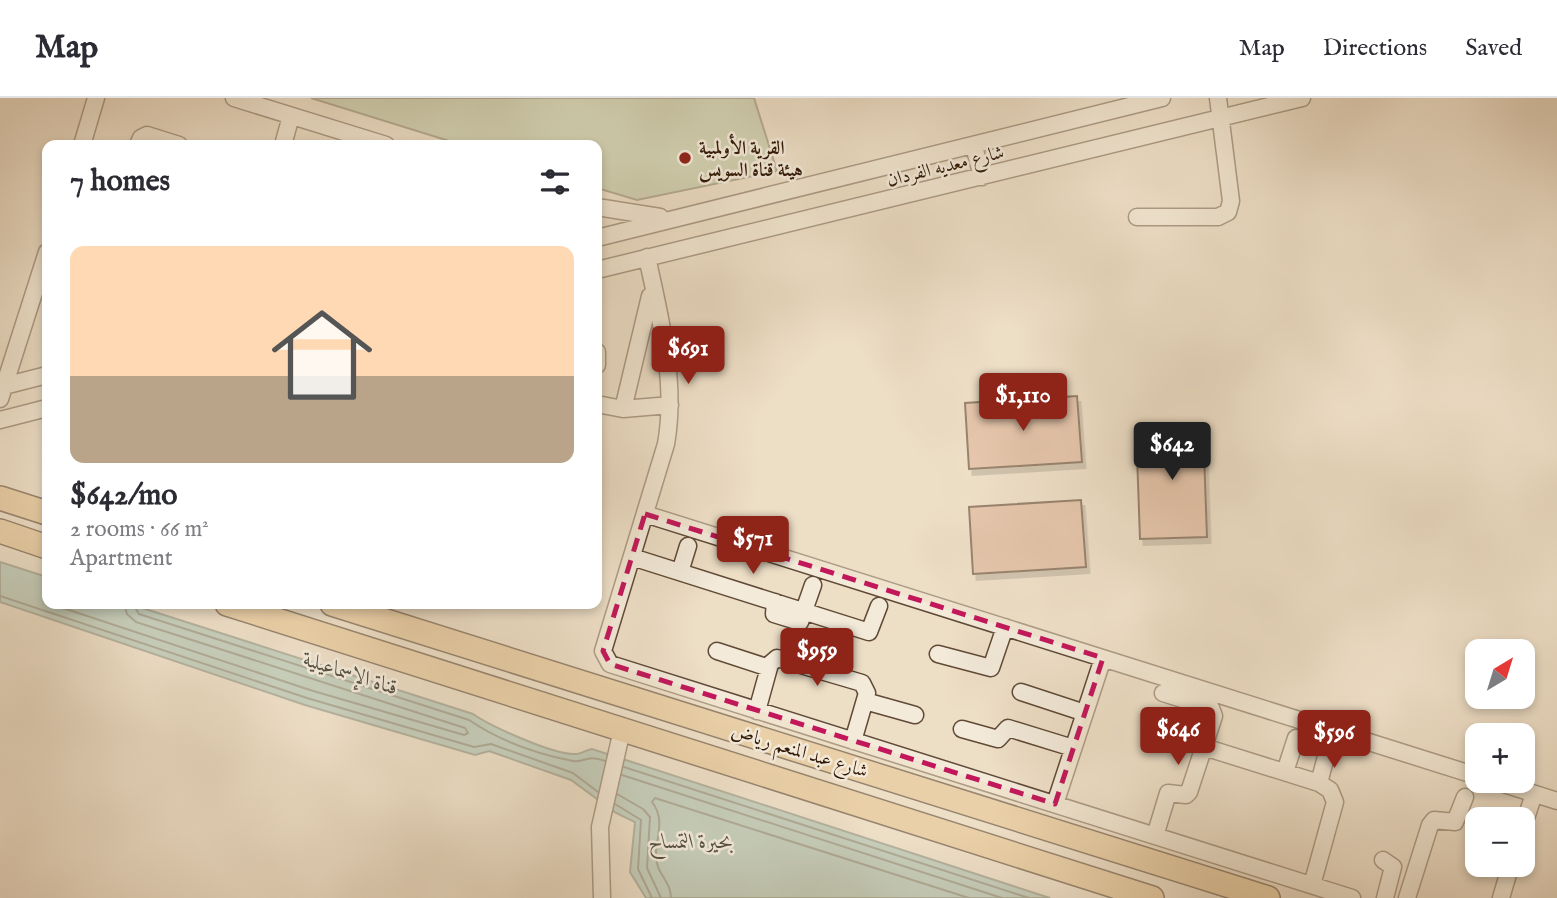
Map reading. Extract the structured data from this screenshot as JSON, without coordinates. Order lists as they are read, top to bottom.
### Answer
{
  "streets": {
    "highway": ["شارع عبد المنعم رياض"],
    "street": ["شارع معديه الفردان"]
  },
  "water": ["قناة الإسماعيلية", "بحيرة التمساح"],
  "places": ["القرية الأولمبية هيئة قناة السويس"],
  "north": "top right",
  "page": {
    "header": "Map",
    "nav": ["Map", "Directions", "Saved"],
    "heading": "7 homes",
    "list": [
      {
        "name": "$642/mo",
        "note": "2 rooms · 66 m² · Apartment"
      }
    ],
    "price": [
      "$691",
      "$1,110",
      "$642",
      "$571",
      "$959",
      "$646",
      "$596"
    ],
    "map_buttons": ["+", "−"]
  }
}
